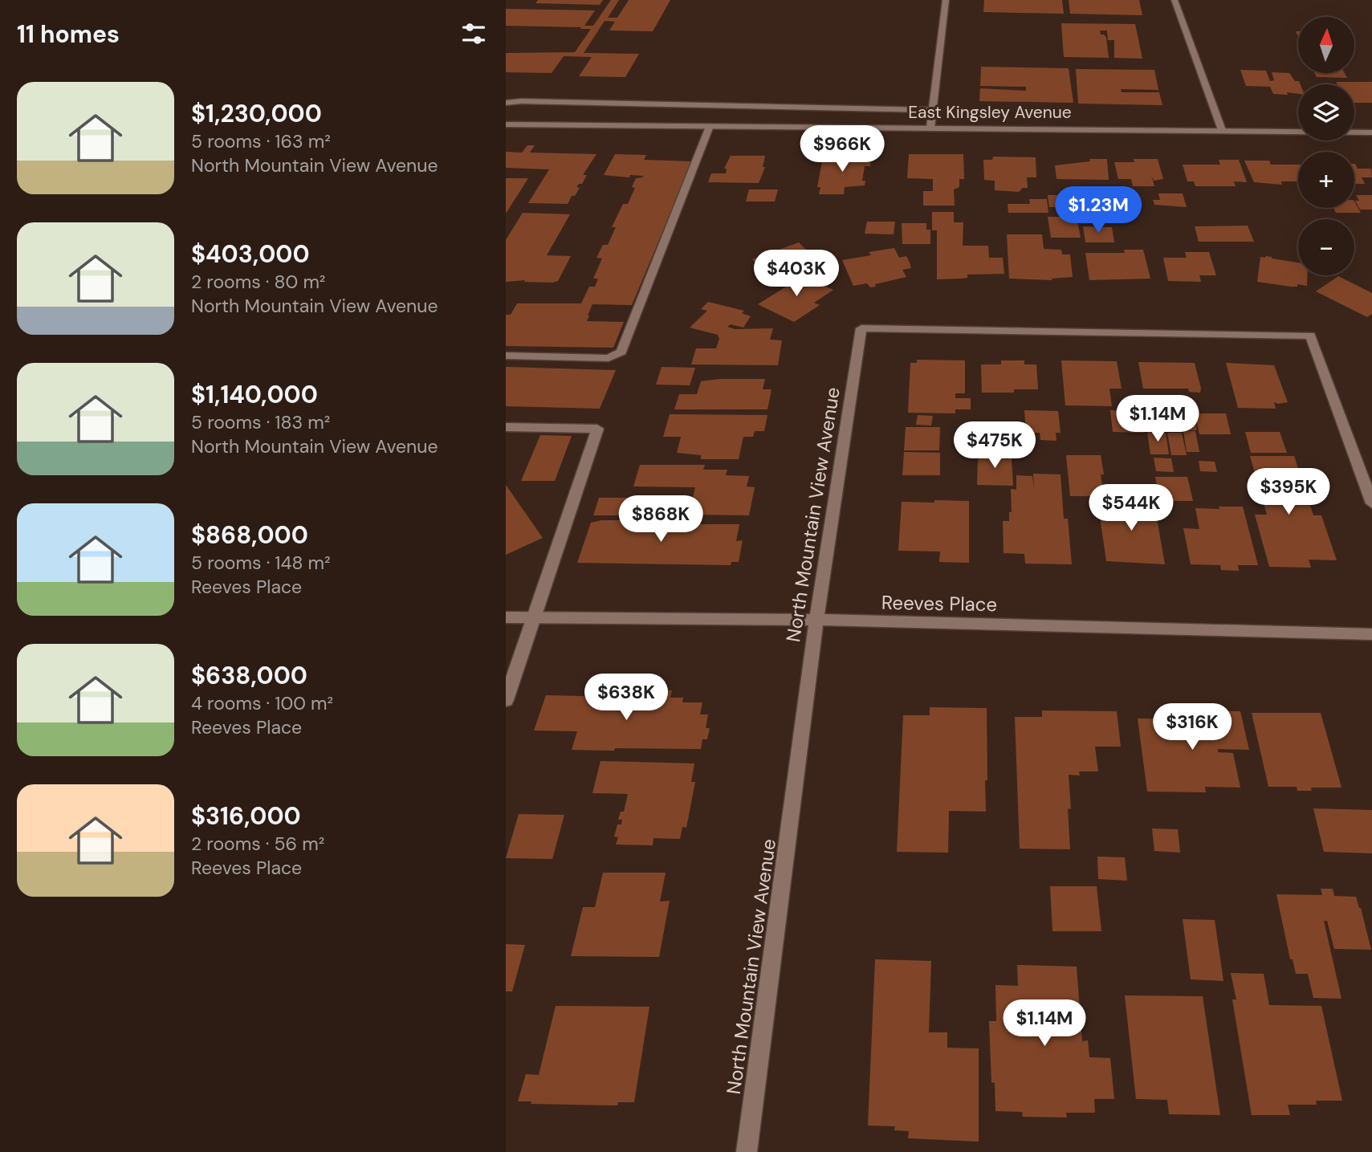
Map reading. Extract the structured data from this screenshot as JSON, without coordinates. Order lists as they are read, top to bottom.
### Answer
{
  "streets": {
    "street": ["East Kingsley Avenue", "North Mountain View Avenue", "Reeves Place"]
  },
  "crossings": [
    ["North Mountain View Avenue", "Reeves Place"]
  ],
  "north": "top",
  "page": {
    "heading": "11 homes",
    "map_buttons": ["+", "−"],
    "list": [
      {
        "name": "$1,230,000",
        "note": "5 rooms · 163 m² · North Mountain View Avenue"
      },
      {
        "name": "$403,000",
        "note": "2 rooms · 80 m² · North Mountain View Avenue"
      },
      {
        "name": "$1,140,000",
        "note": "5 rooms · 183 m² · North Mountain View Avenue"
      },
      {
        "name": "$868,000",
        "note": "5 rooms · 148 m² · Reeves Place"
      },
      {
        "name": "$638,000",
        "note": "4 rooms · 100 m² · Reeves Place"
      },
      {
        "name": "$316,000",
        "note": "2 rooms · 56 m² · Reeves Place"
      }
    ],
    "price": [
      "$966K",
      "$1.23M",
      "$403K",
      "$1.14M",
      "$475K",
      "$395K",
      "$544K",
      "$868K",
      "$638K",
      "$316K",
      "$1.14M"
    ]
  }
}
